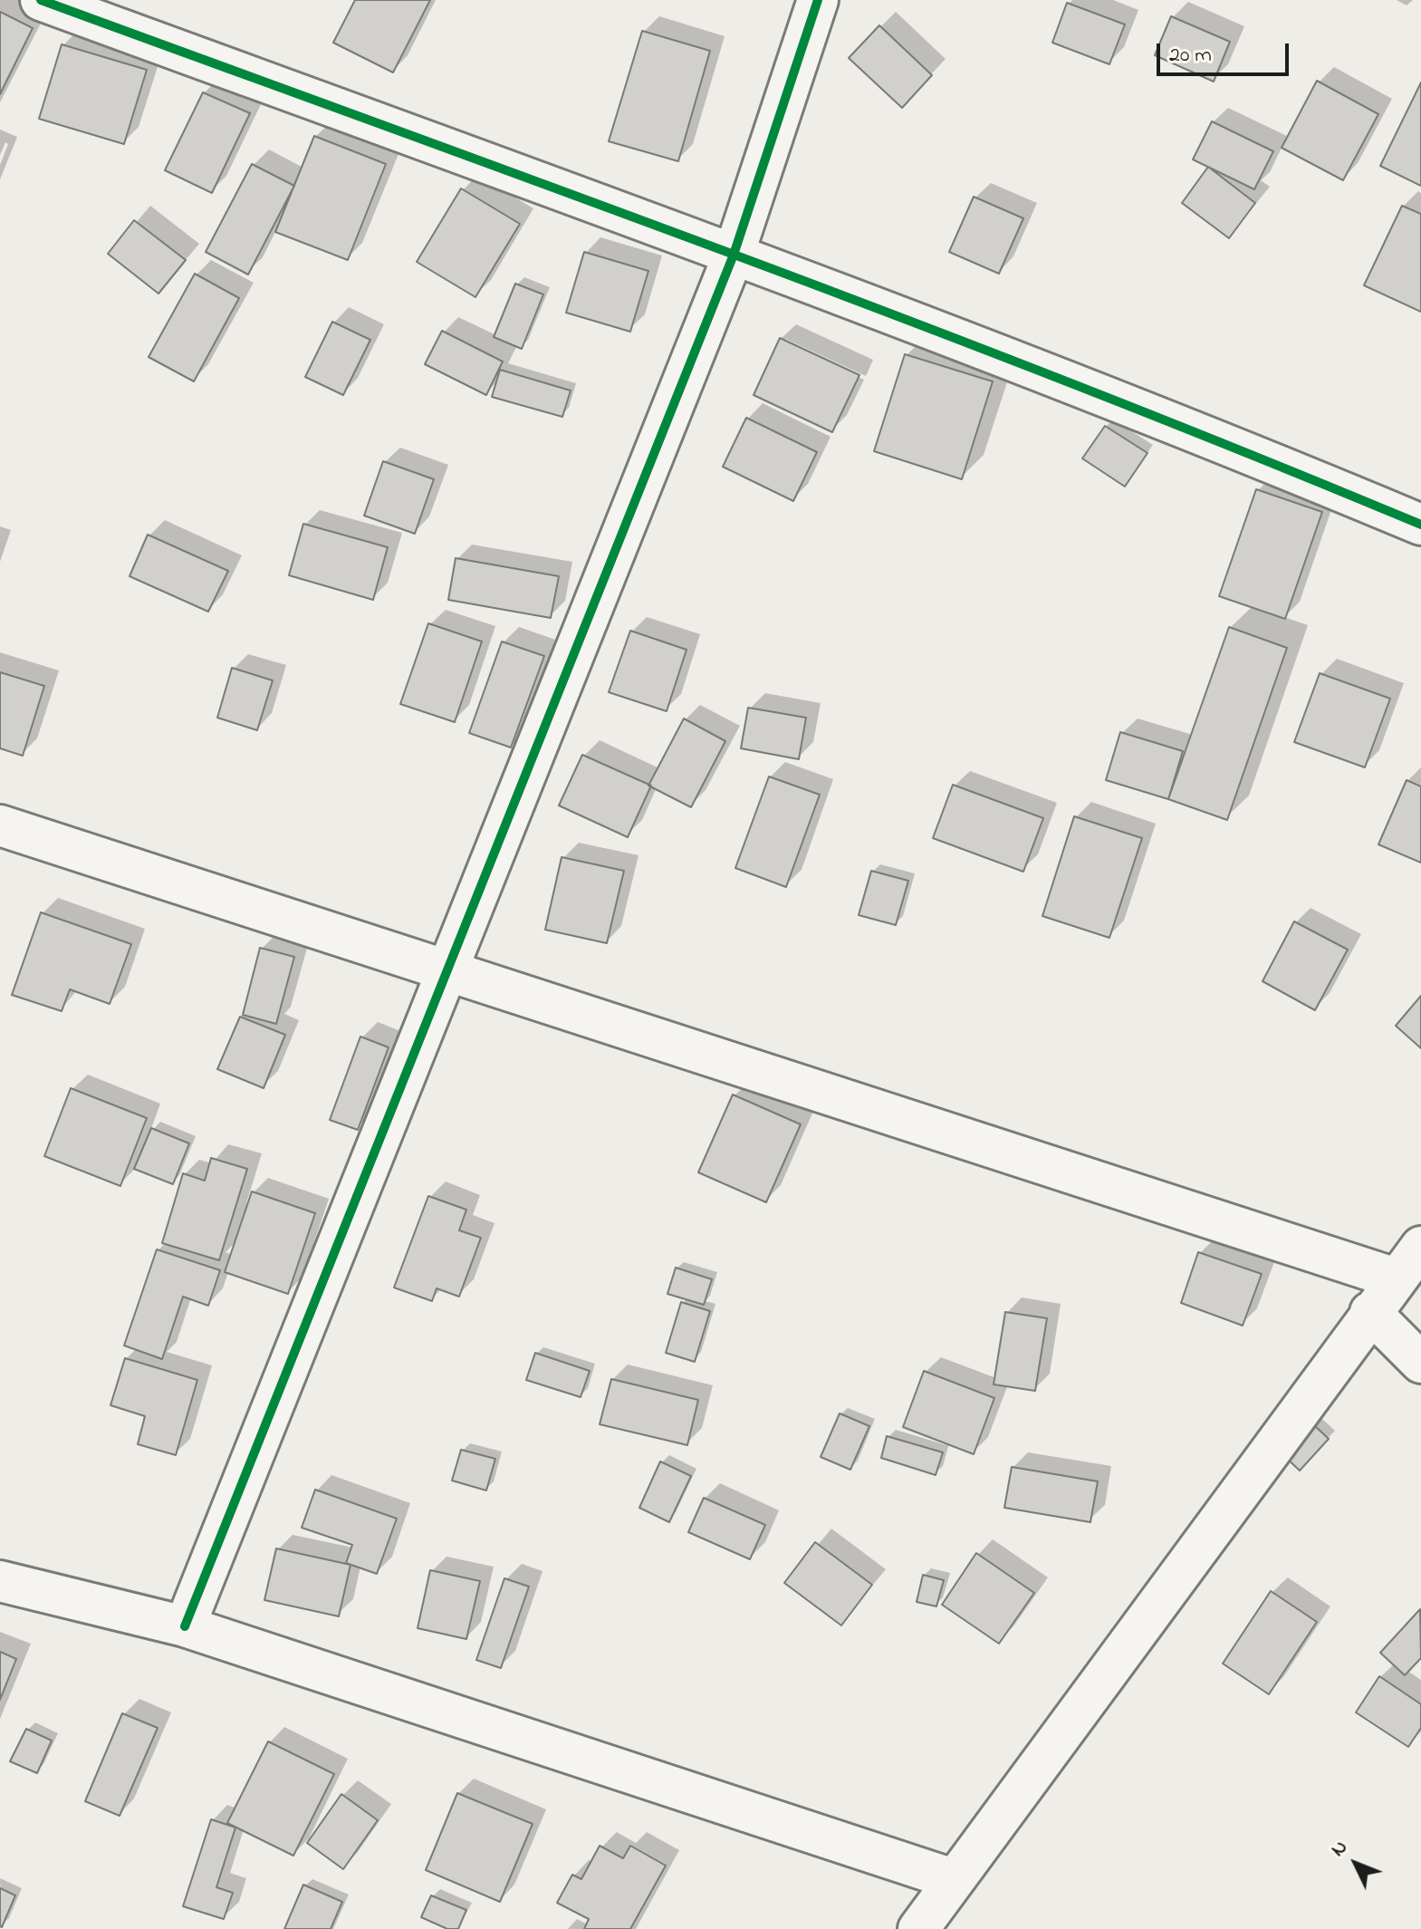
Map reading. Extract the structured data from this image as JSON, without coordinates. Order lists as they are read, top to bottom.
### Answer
{
  "scale_bar": "20 m",
  "north": "top left"
}
